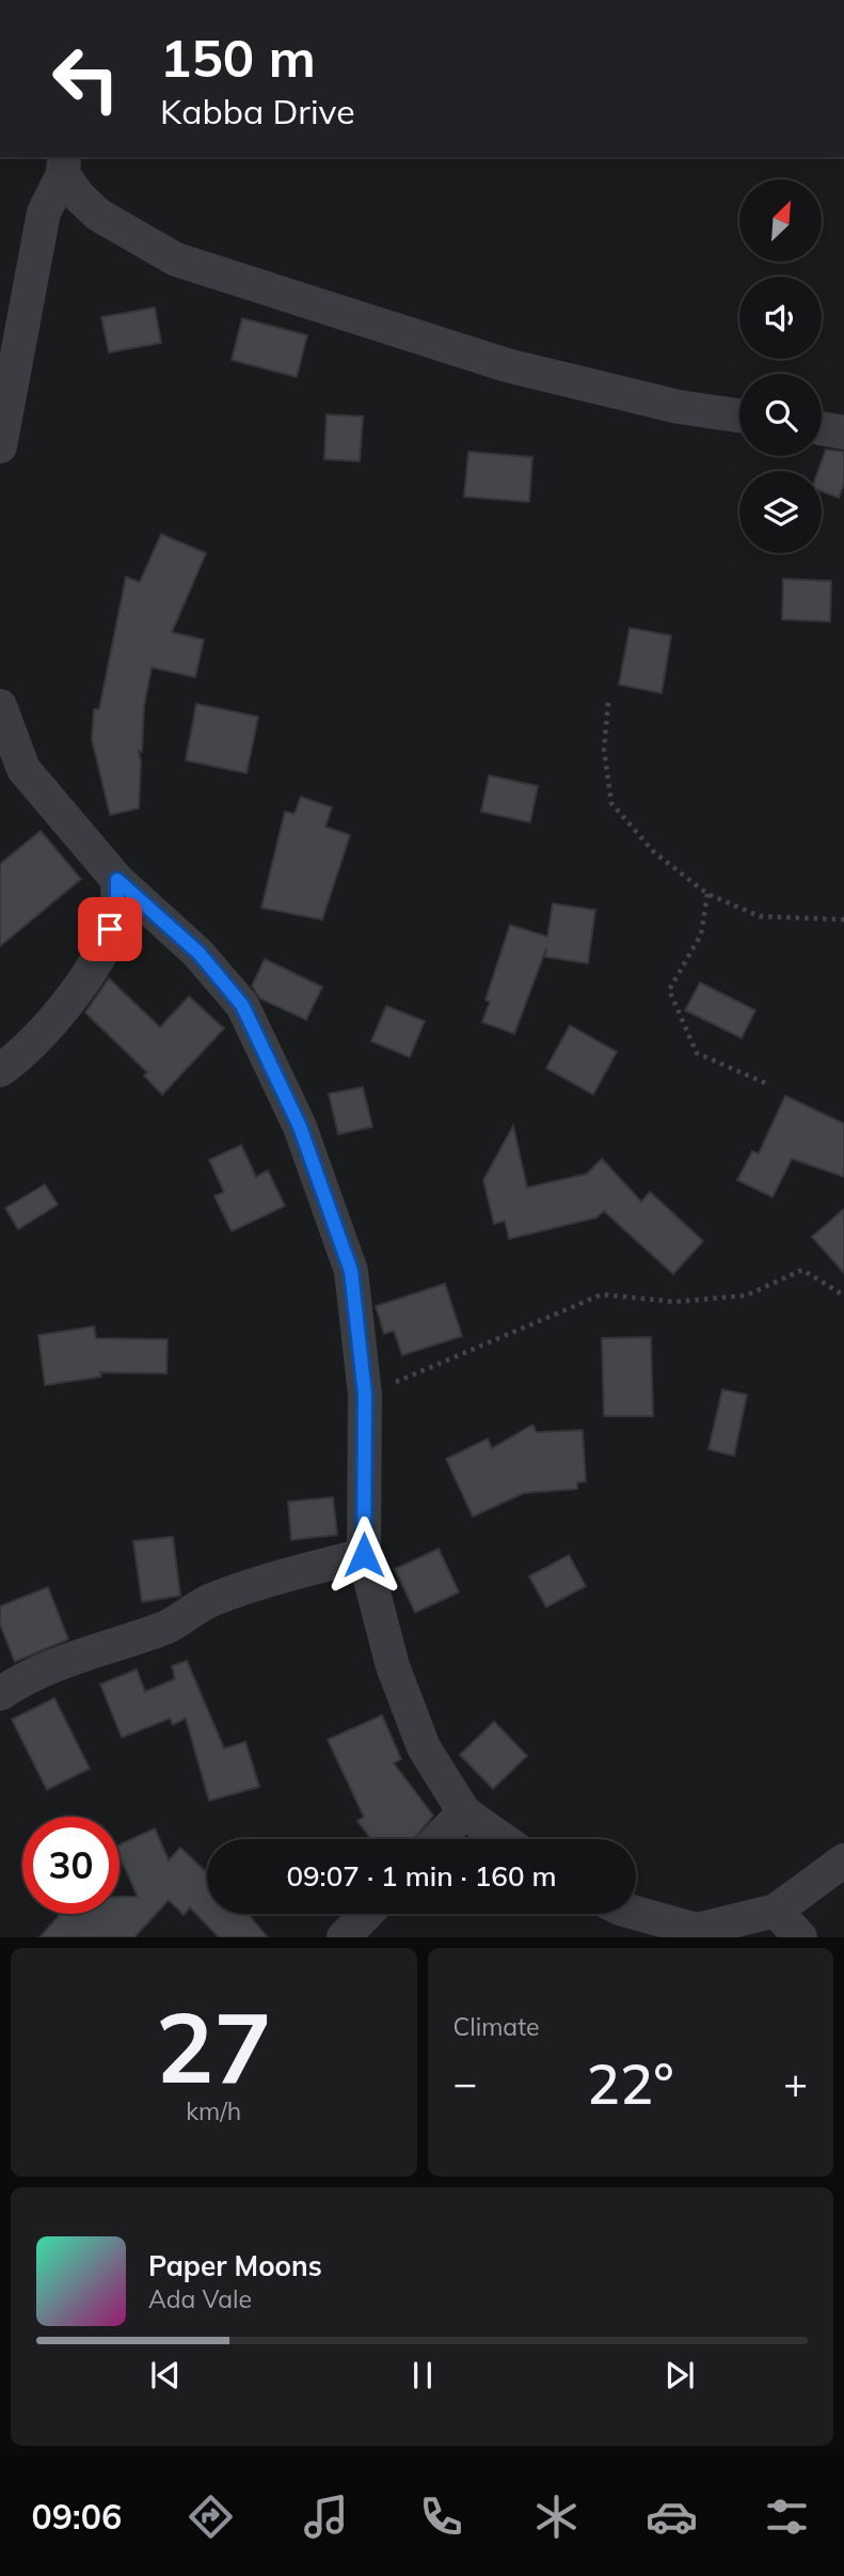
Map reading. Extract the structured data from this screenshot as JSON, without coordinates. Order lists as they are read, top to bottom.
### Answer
{
  "north": "top right",
  "page": {
    "turn": ["150 m", "Kabba Drive"],
    "limit": "30",
    "trip": "09:07 · 1 min · 160 m",
    "tile": [
      ["27", "km/h"],
      "Climate"
    ],
    "heat": ["−", "22°", "+"],
    "song": ["Paper Moons", "Ada Vale"],
    "tabs": "09:06"
  }
}
